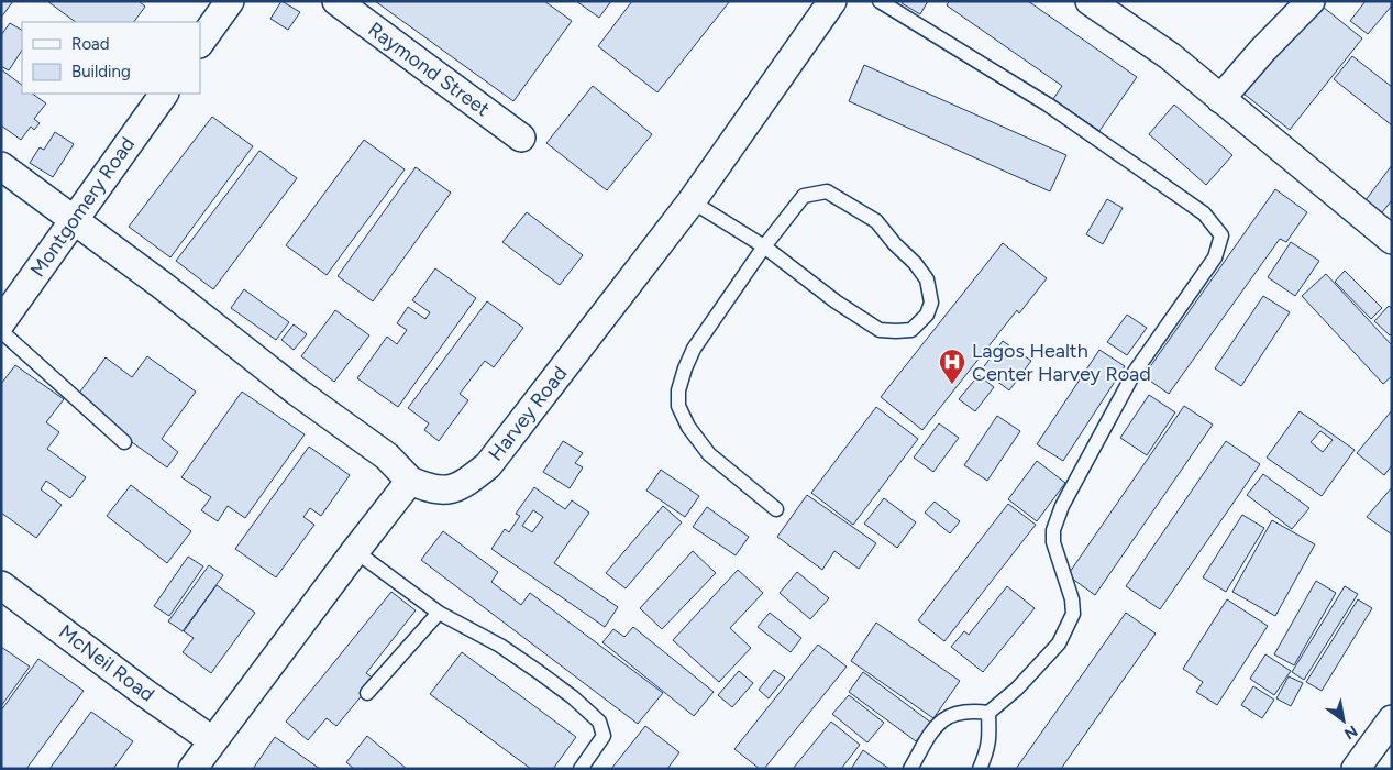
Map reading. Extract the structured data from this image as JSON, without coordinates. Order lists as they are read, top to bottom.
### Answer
{
  "streets": {
    "street": [
      "Raymond Street",
      "Montgomery Road",
      "Harvey Road",
      "McNeil Road"
    ]
  },
  "places": {
    "hospital": ["Lagos Health Center Harvey Road"]
  },
  "legend": ["Road", "Building"],
  "north": "bottom right"
}
